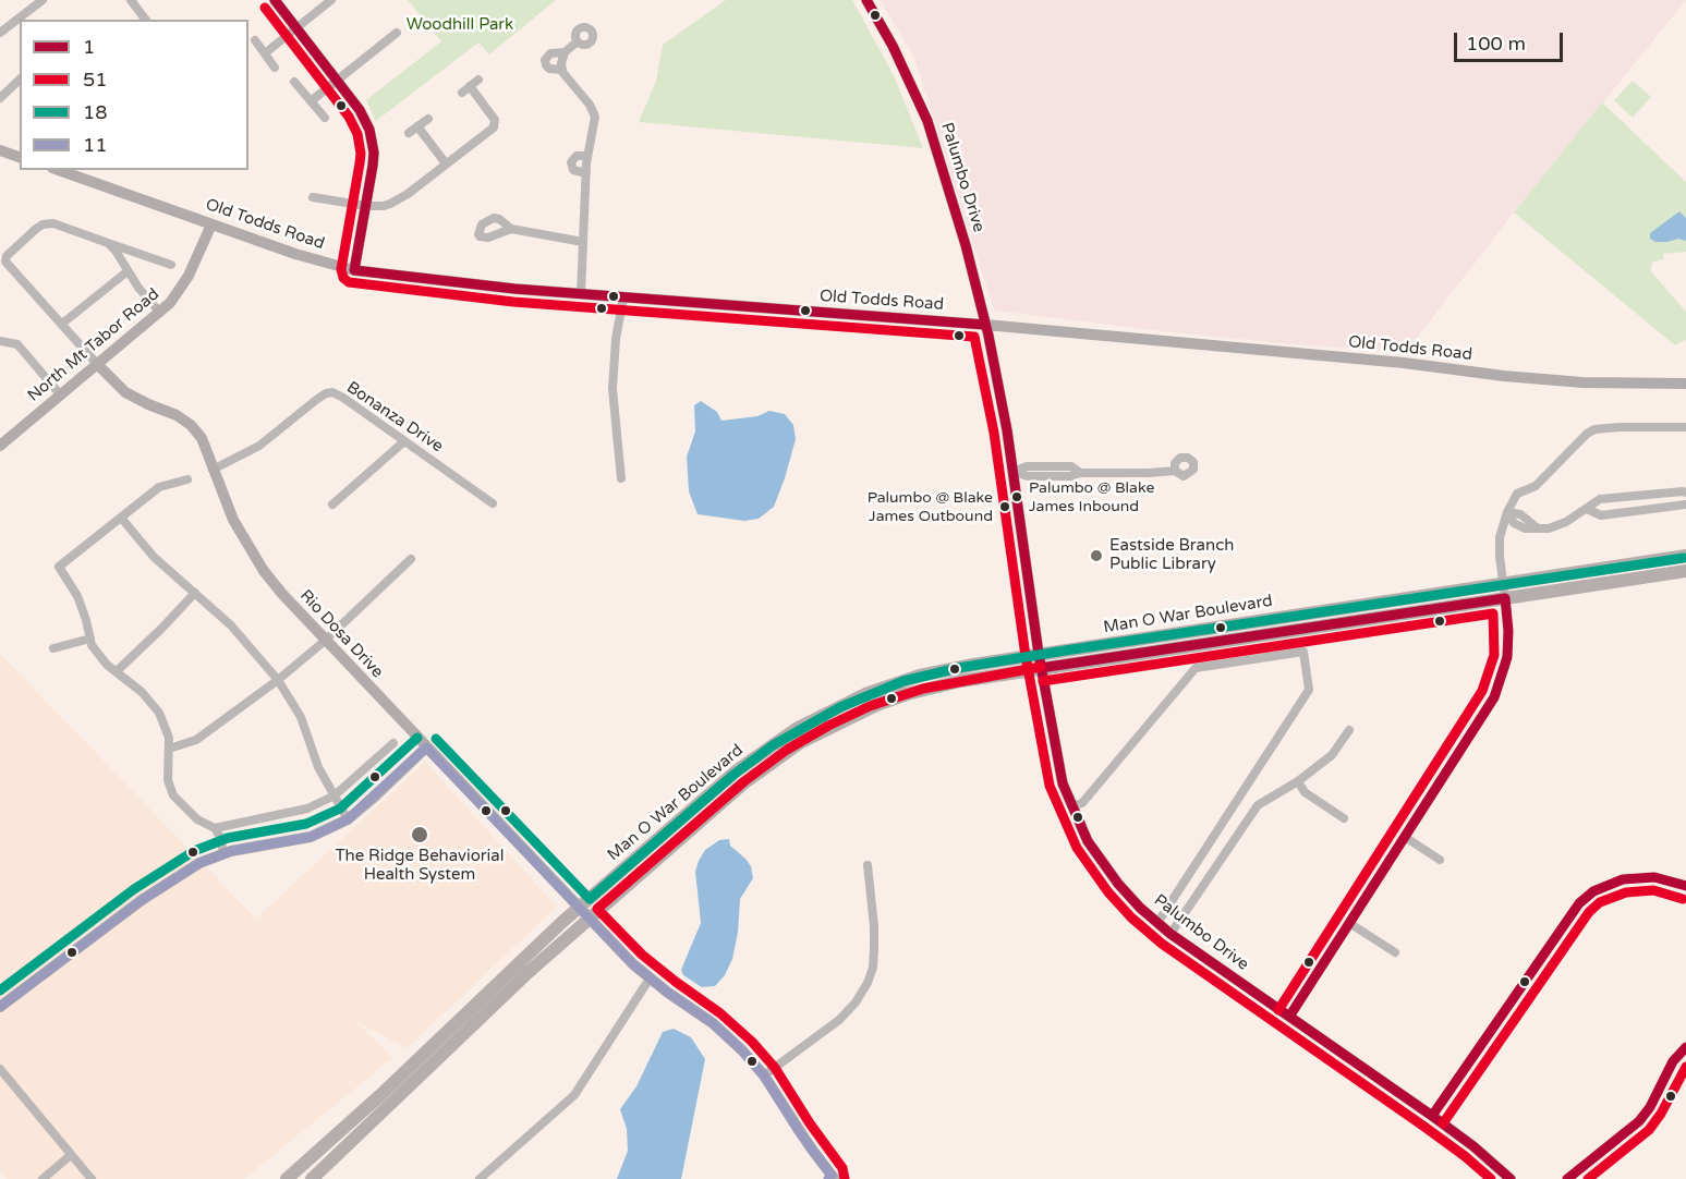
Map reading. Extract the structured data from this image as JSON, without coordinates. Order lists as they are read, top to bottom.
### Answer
{
  "streets": {
    "main road": ["Man O War Boulevard"],
    "street": [
      "Palumbo Drive",
      "Old Todds Road",
      "North Mt Tabor Road",
      "Bonanza Drive",
      "Rio Dosa Drive"
    ]
  },
  "crossings": [
    ["Palumbo Drive", "Old Todds Road"],
    ["Palumbo Drive", "Man O War Boulevard"],
    ["Old Todds Road", "North Mt Tabor Road"],
    ["North Mt Tabor Road", "Rio Dosa Drive"],
    ["Bonanza Drive", "Rio Dosa Drive"],
    ["Man O War Boulevard", "Rio Dosa Drive"]
  ],
  "parks": ["Woodhill Park"],
  "places": [
    "Palumbo @ Blake James Inbound",
    "Palumbo @ Blake James Outbound",
    "Eastside Branch Public Library",
    "The Ridge Behaviorial Health System"
  ],
  "lines": [
    "transit line 1",
    "transit line 51",
    "transit line 18",
    "transit line 11"
  ],
  "legend": [
    "1",
    "51",
    "18",
    "11"
  ],
  "scale_bar": "100 m"
}
